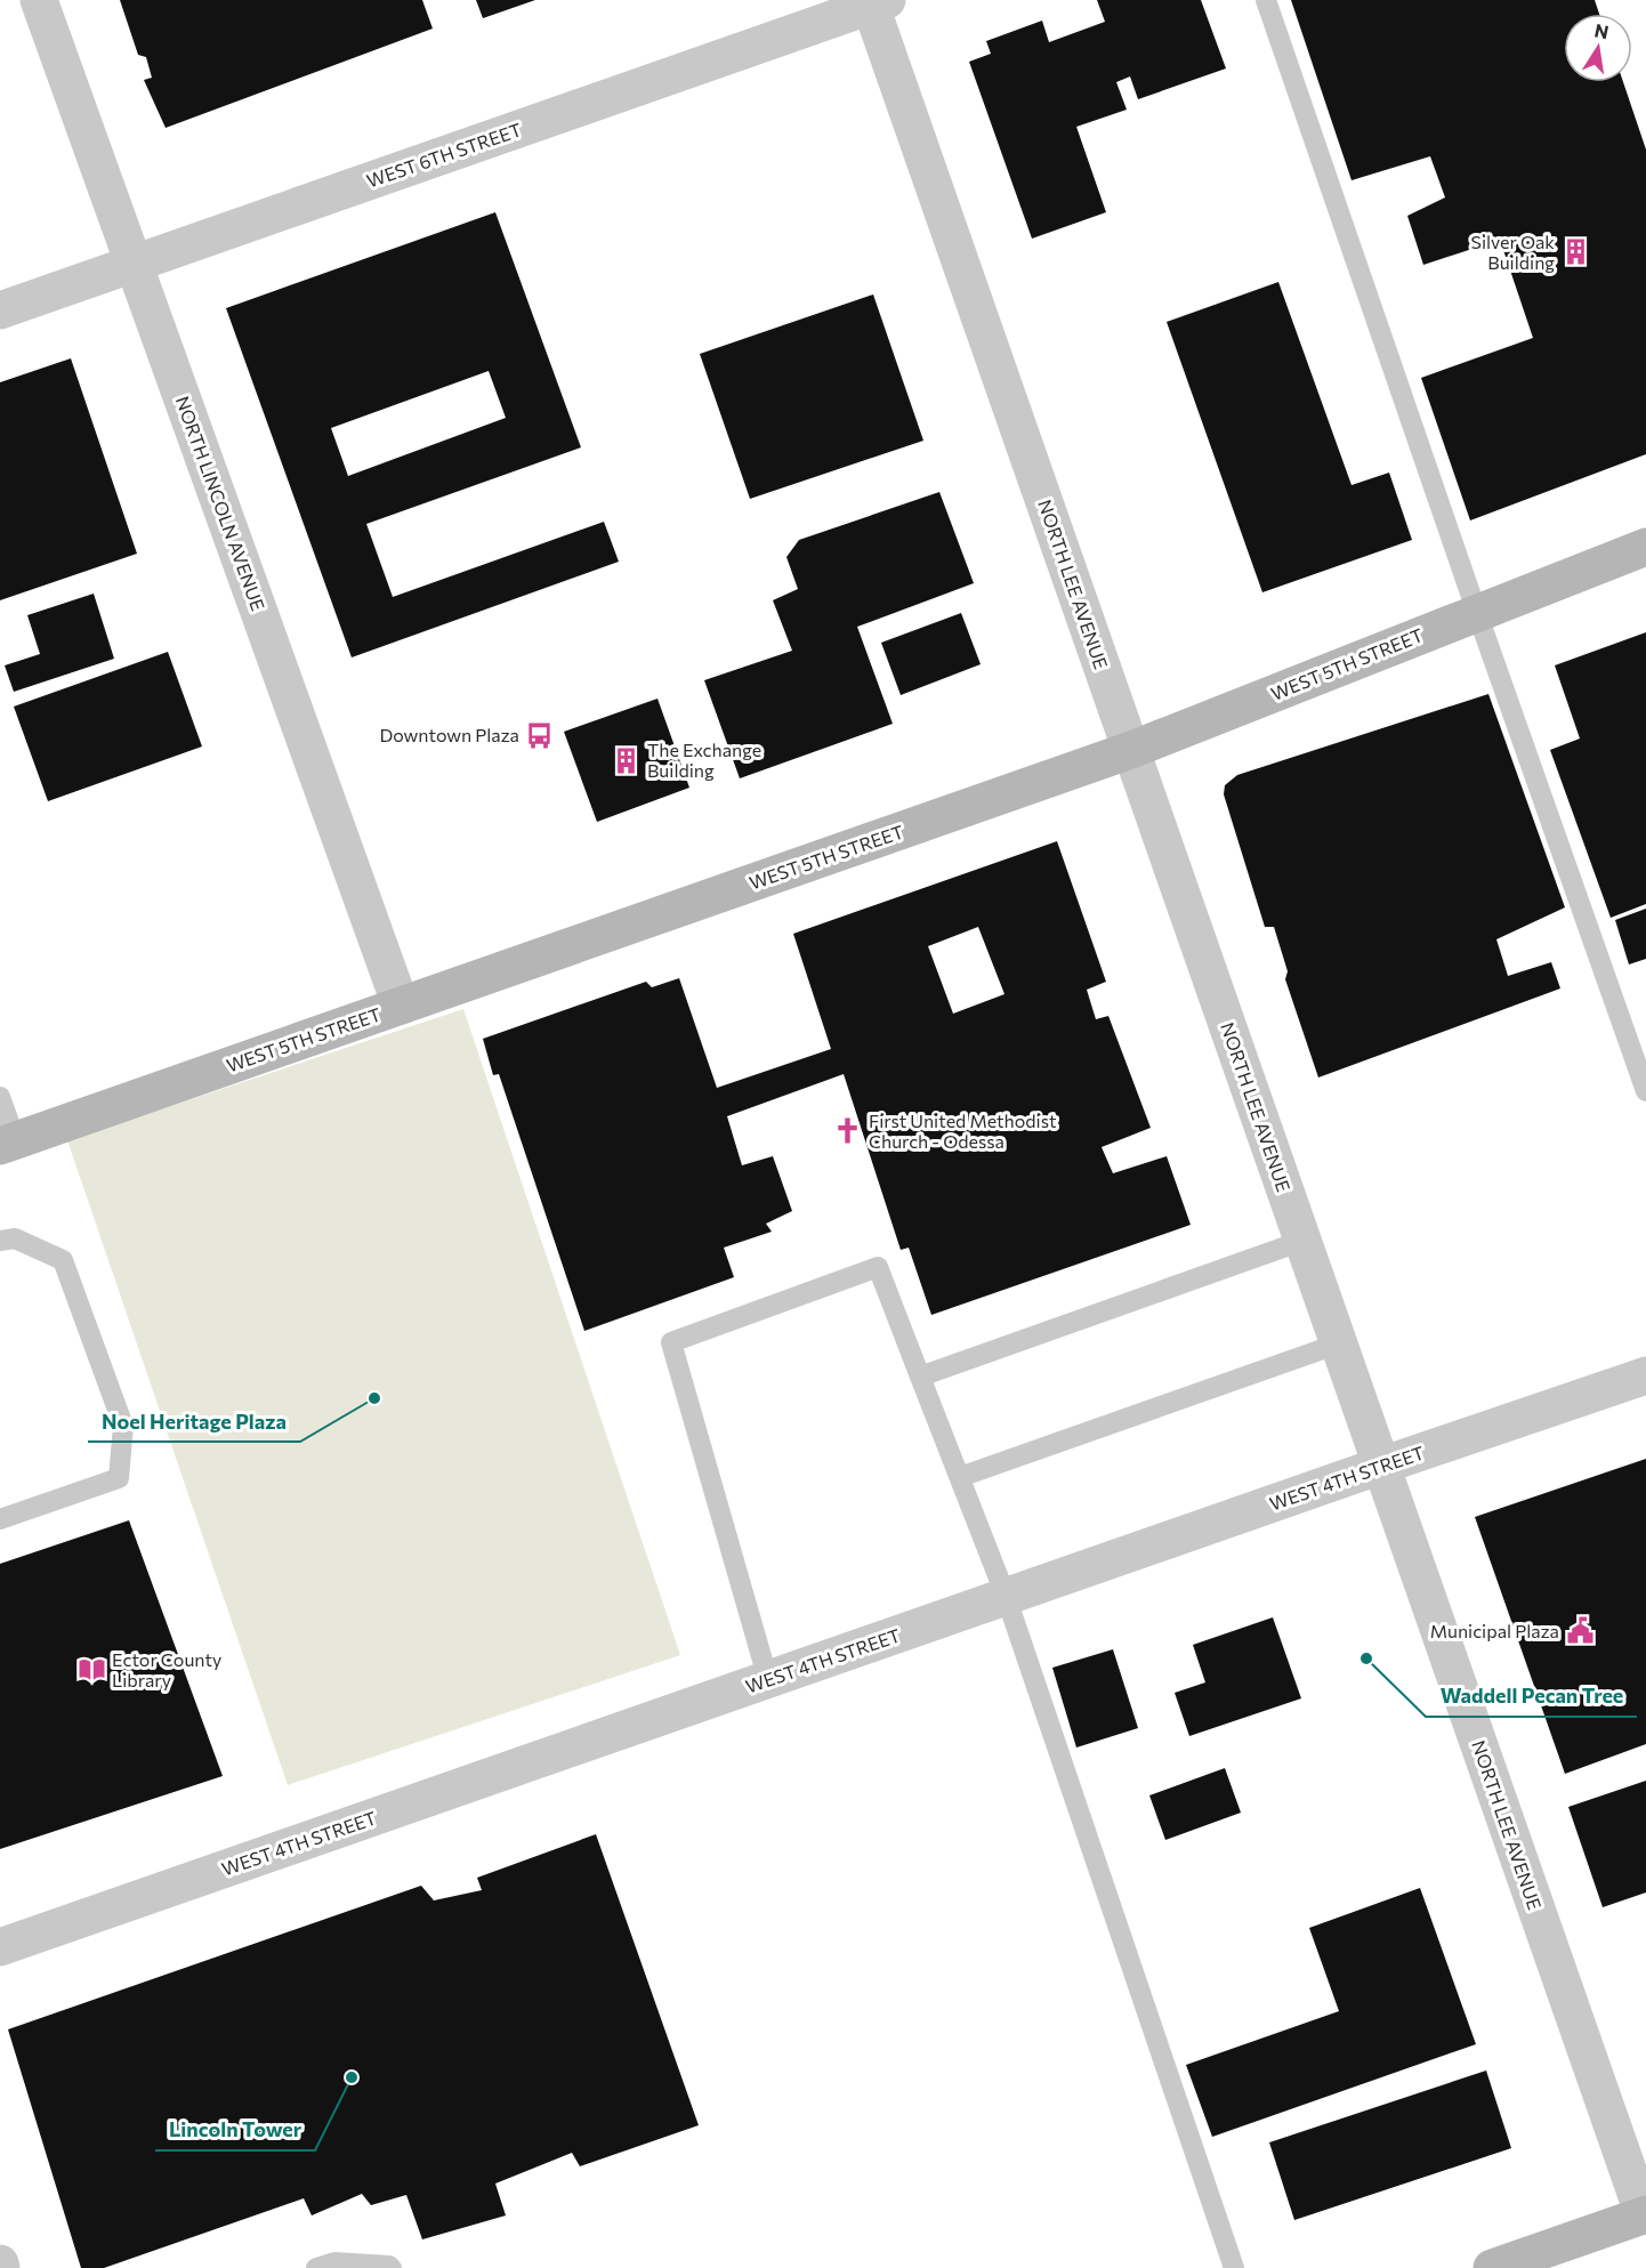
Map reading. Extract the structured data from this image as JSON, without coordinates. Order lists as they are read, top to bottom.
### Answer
{
  "streets": {
    "street": [
      "WEST 6TH STREET",
      "NORTH LINCOLN AVENUE",
      "NORTH LEE AVENUE",
      "WEST 5TH STREET",
      "WEST 4TH STREET"
    ]
  },
  "crossings": [
    ["WEST 6TH STREET", "NORTH LINCOLN AVENUE"],
    ["WEST 6TH STREET", "NORTH LEE AVENUE"],
    ["NORTH LINCOLN AVENUE", "WEST 5TH STREET"],
    ["NORTH LEE AVENUE", "WEST 5TH STREET"],
    ["NORTH LEE AVENUE", "WEST 4TH STREET"]
  ],
  "places": {
    "building": ["Silver Oak Building", "The Exchange Building"],
    "bus stop": ["Downtown Plaza"],
    "church": ["First United Methodist Church - Odessa"],
    "other": ["Noel Heritage Plaza", "Waddell Pecan Tree", "Lincoln Tower"],
    "public building": ["Municipal Plaza"],
    "library": ["Ector County Library"]
  },
  "north": "top"
}
